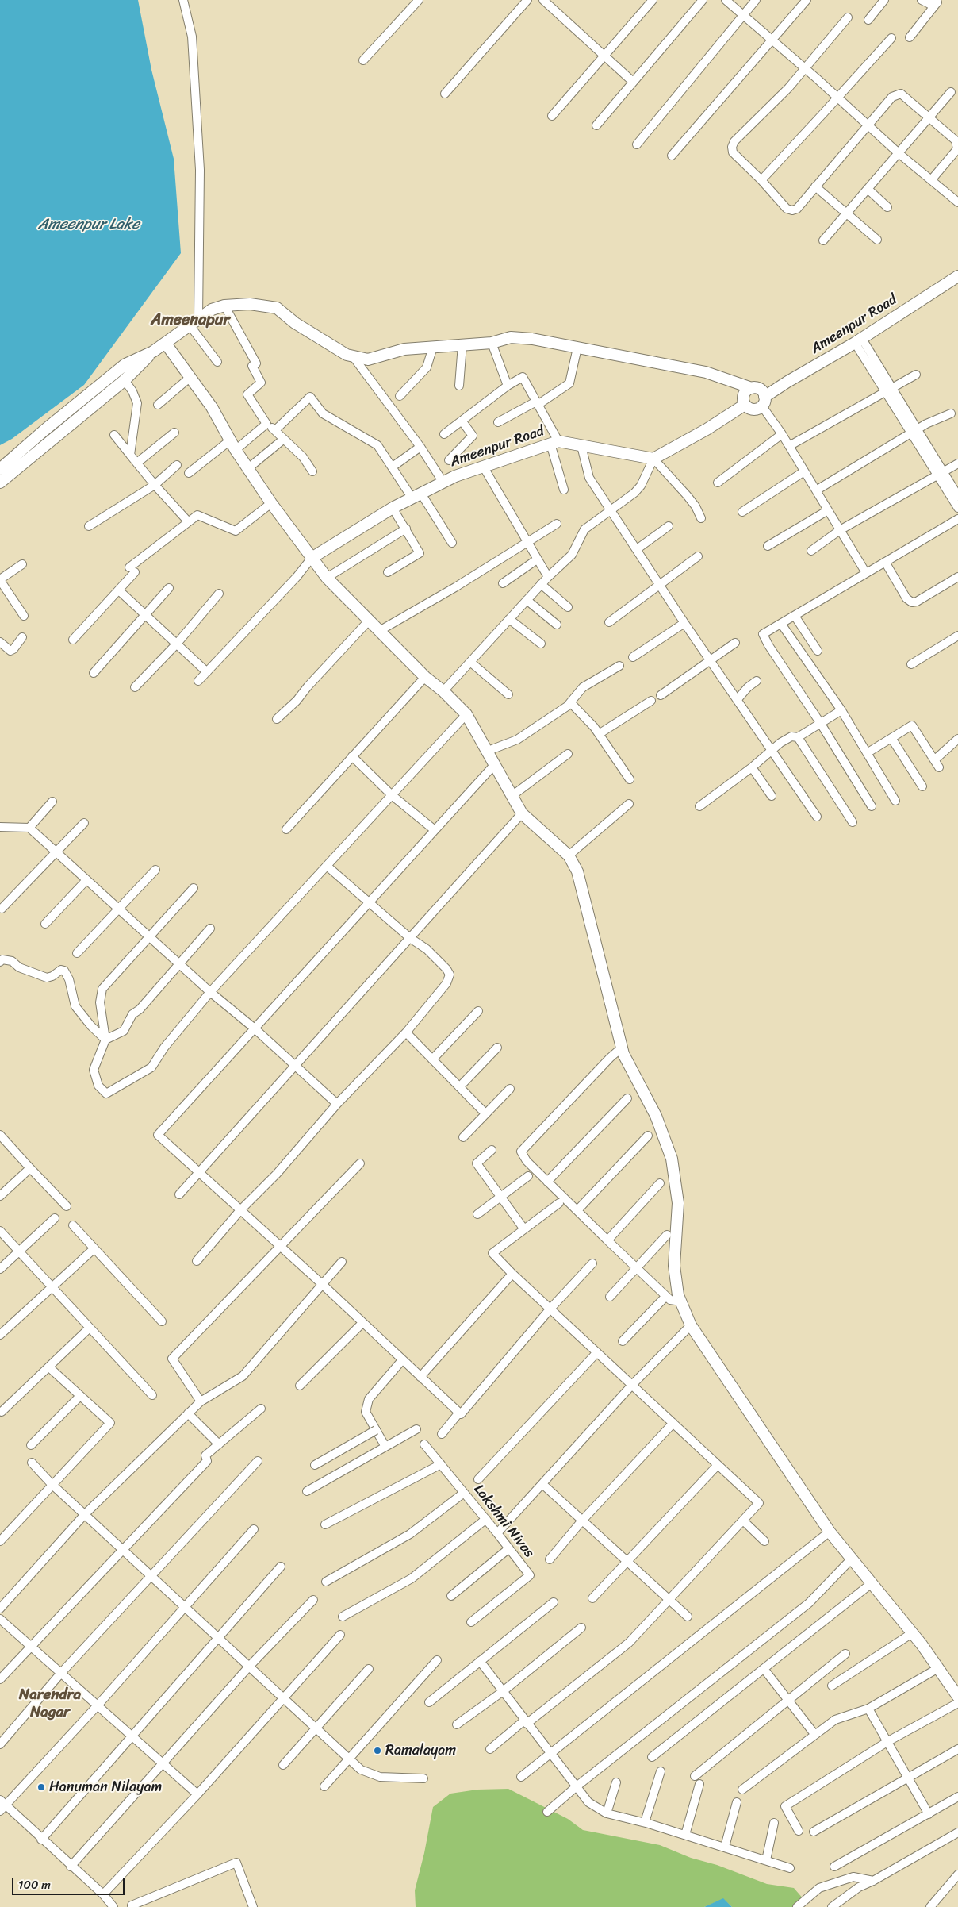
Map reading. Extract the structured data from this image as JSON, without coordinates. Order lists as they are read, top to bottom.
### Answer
{
  "streets": {
    "street": ["Ameenpur Road", "Lakshmi Nivas"]
  },
  "districts": ["Ameenapur", "Narendra Nagar"],
  "water": ["Ameenpur Lake"],
  "places": ["Ramalayam", "Hanuman Nilayam"],
  "scale_bar": "100 m"
}
